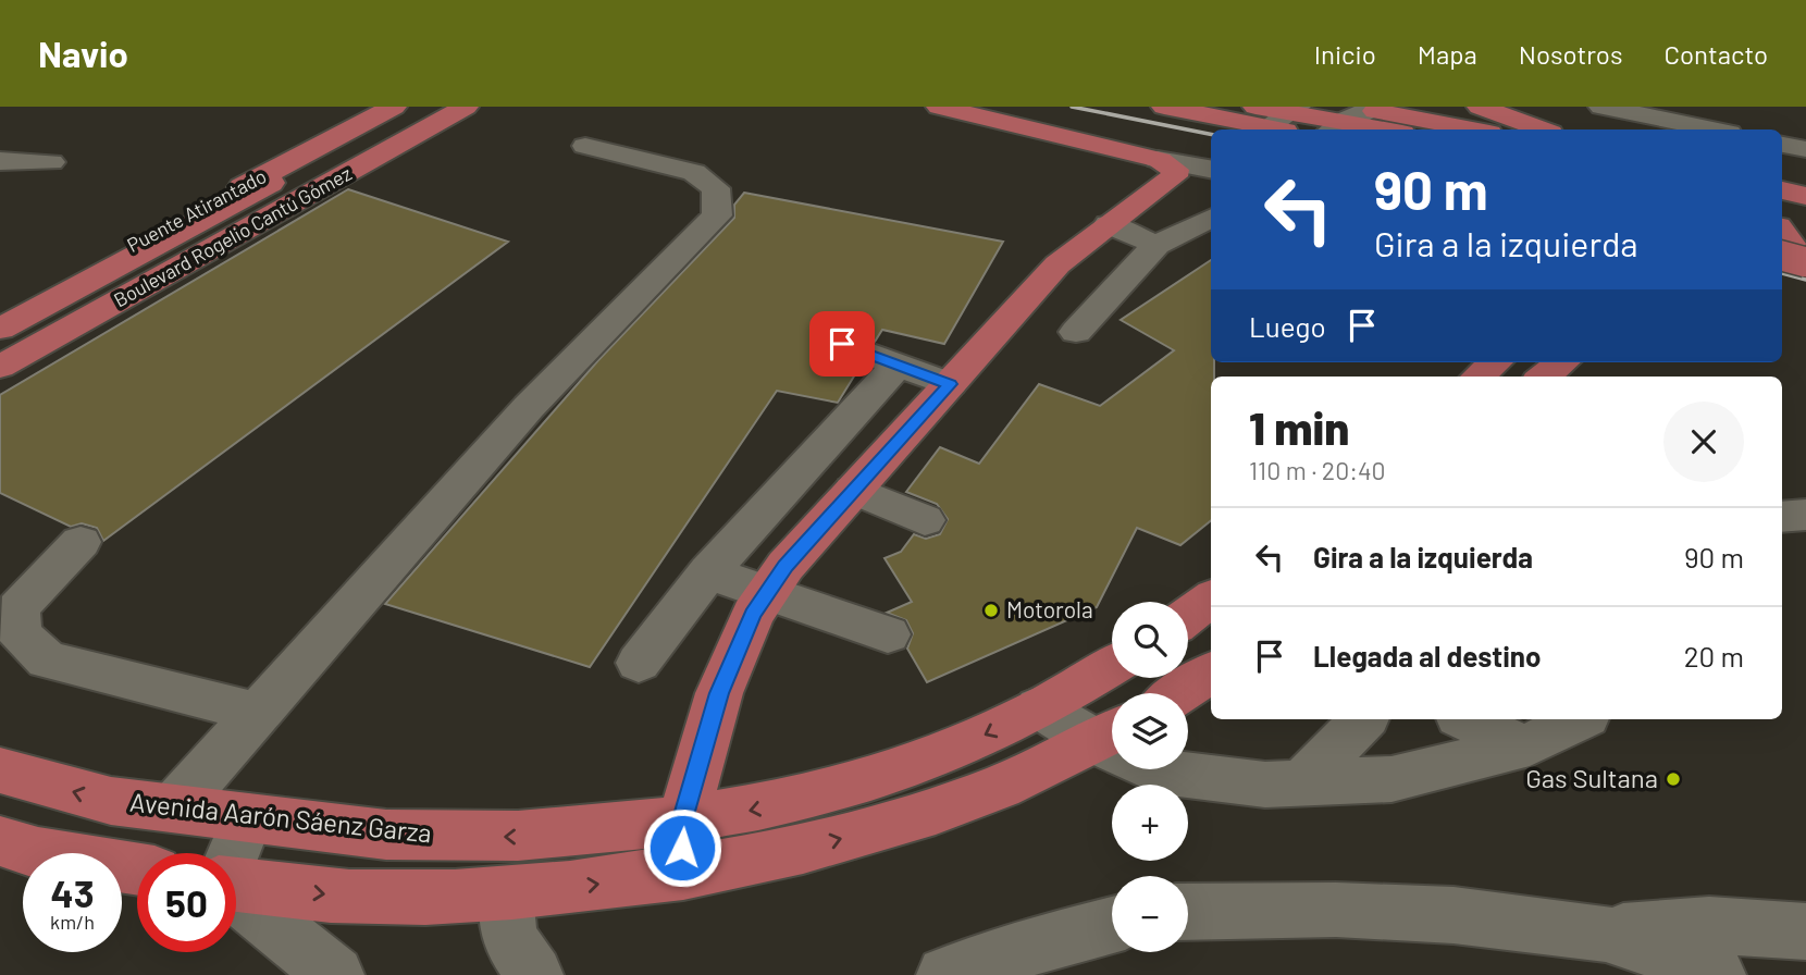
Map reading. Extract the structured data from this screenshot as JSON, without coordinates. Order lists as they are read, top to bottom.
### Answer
{
  "streets": {
    "main road": ["Puente Atirantado", "Boulevard Rogelio Cantú Gómez", "Avenida Aarón Sáenz Garza"]
  },
  "places": ["Motorola", "Gas Sultana"],
  "page": {
    "header": "Navio",
    "nav": [
      "Inicio",
      "Mapa",
      "Nosotros",
      "Contacto"
    ],
    "turn": ["90 m", "Gira a la izquierda"],
    "then": "Luego",
    "heading": ["1 min", "110 m · 20:40"],
    "list": [
      {
        "name": "Gira a la izquierda",
        "value": "90 m"
      },
      {
        "name": "Llegada al destino",
        "value": "20 m"
      }
    ],
    "map_buttons": ["+", "−"],
    "speed": "43 km/h",
    "limit": "50"
  }
}
